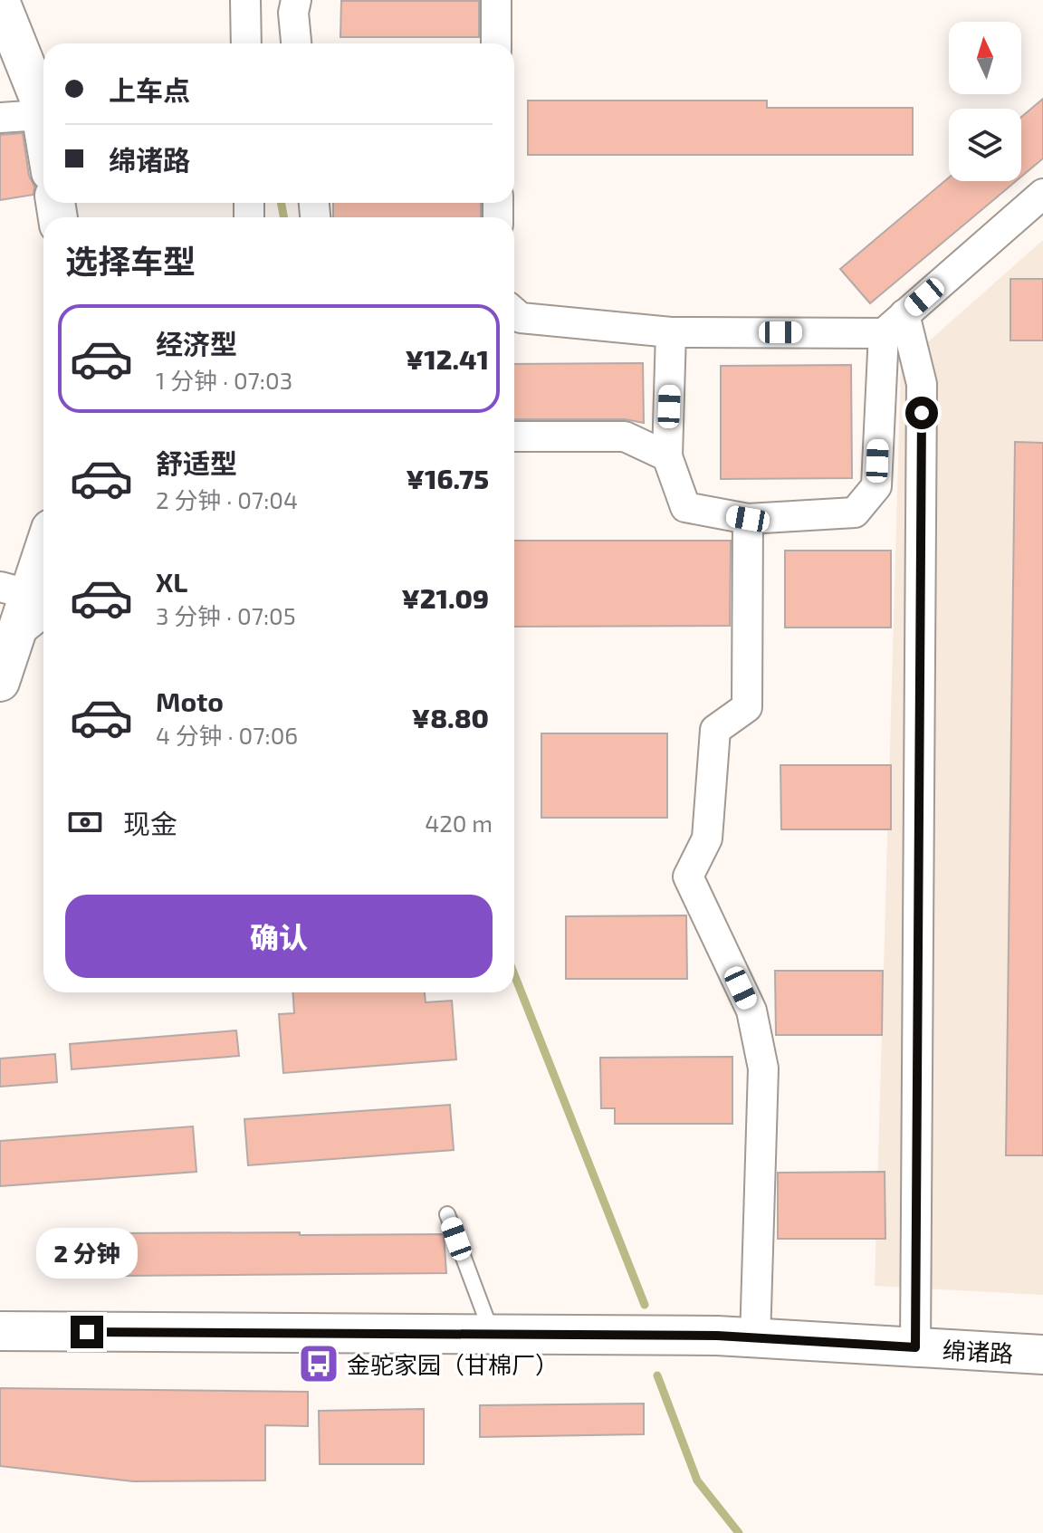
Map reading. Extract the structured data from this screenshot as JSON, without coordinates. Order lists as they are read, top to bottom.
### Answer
{
  "streets": {
    "street": ["绵诸路"]
  },
  "places": {
    "bus stop": ["金驼家园（甘棉厂）"]
  },
  "north": "top",
  "page": {
    "banner": ["上车点", "绵诸路"],
    "heading": "选择车型",
    "list": [
      {
        "name": "经济型",
        "note": "1 分钟 · 07:03",
        "value": "¥12.41"
      },
      {
        "name": "舒适型",
        "note": "2 分钟 · 07:04",
        "value": "¥16.75"
      },
      {
        "name": "XL",
        "note": "3 分钟 · 07:05",
        "value": "¥21.09"
      },
      {
        "name": "Moto",
        "note": "4 分钟 · 07:06",
        "value": "¥8.80"
      }
    ],
    "pay": ["现金", "420 m"],
    "buttons": "确认",
    "bubble": "2 分钟"
  }
}
